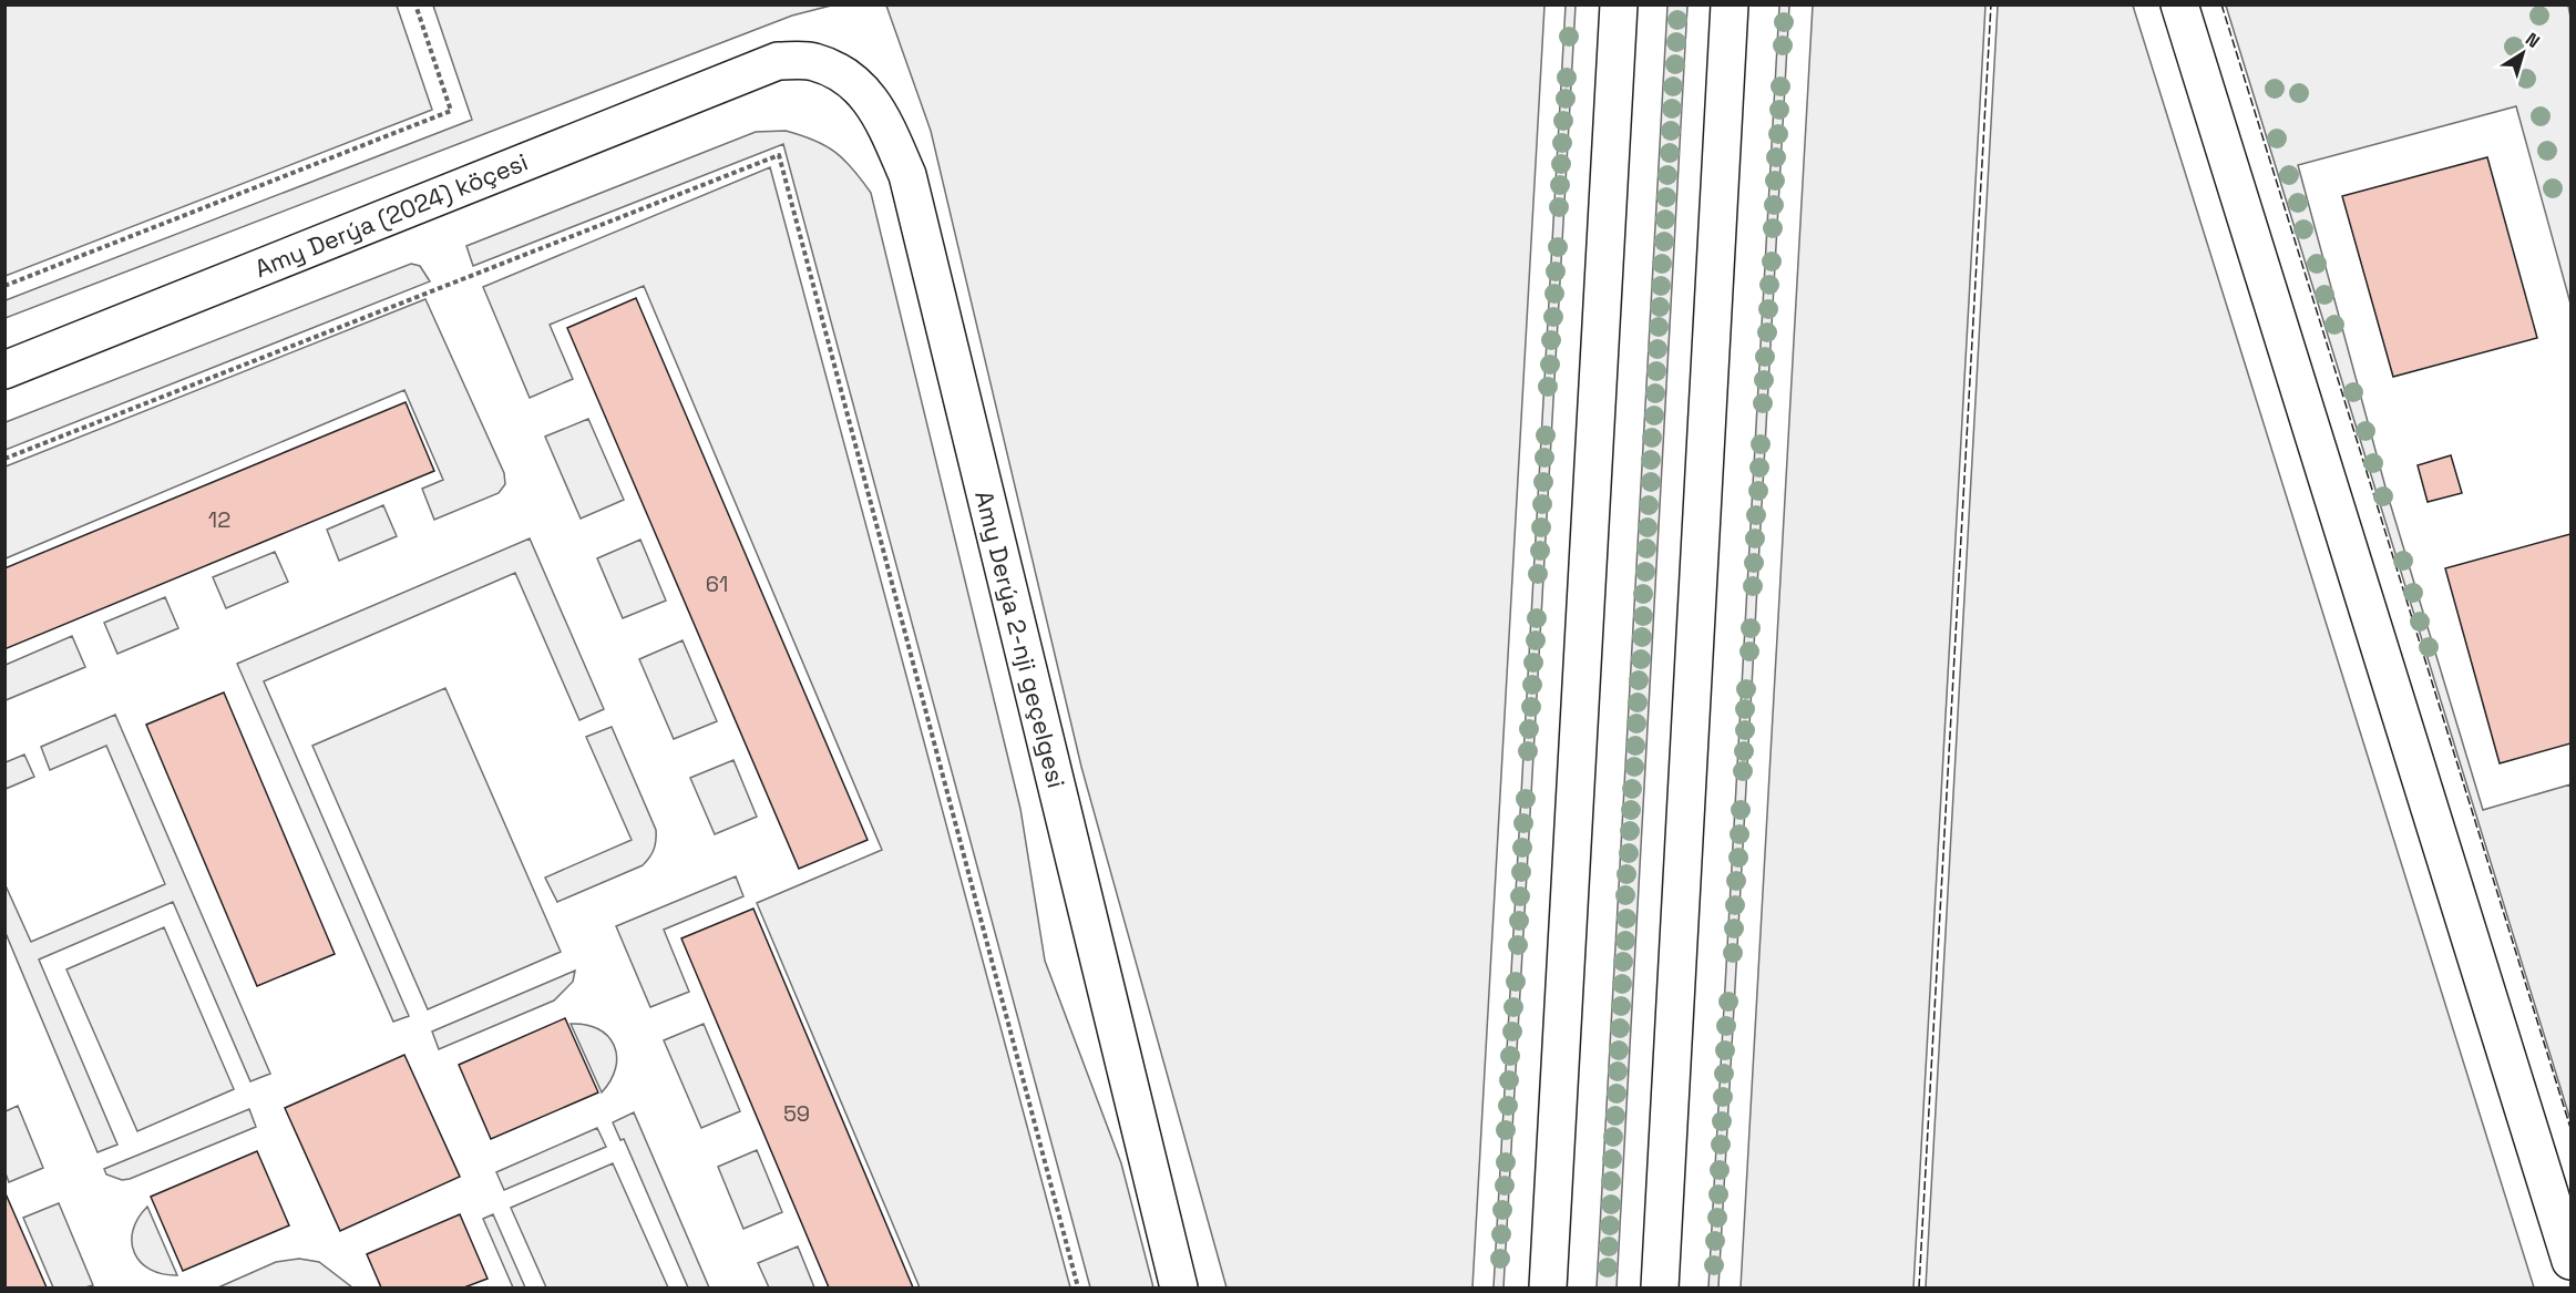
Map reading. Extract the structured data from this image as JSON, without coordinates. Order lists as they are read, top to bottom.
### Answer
{
  "streets": {
    "street": ["Amy Derýa (2024) köçesi", "Amy Derýa 2-nji geçelgesi"]
  },
  "crossings": [
    ["Amy Derýa (2024) köçesi", "Amy Derýa 2-nji geçelgesi"]
  ],
  "house_numbers": ["12", "61", "59"],
  "north": "top right"
}
